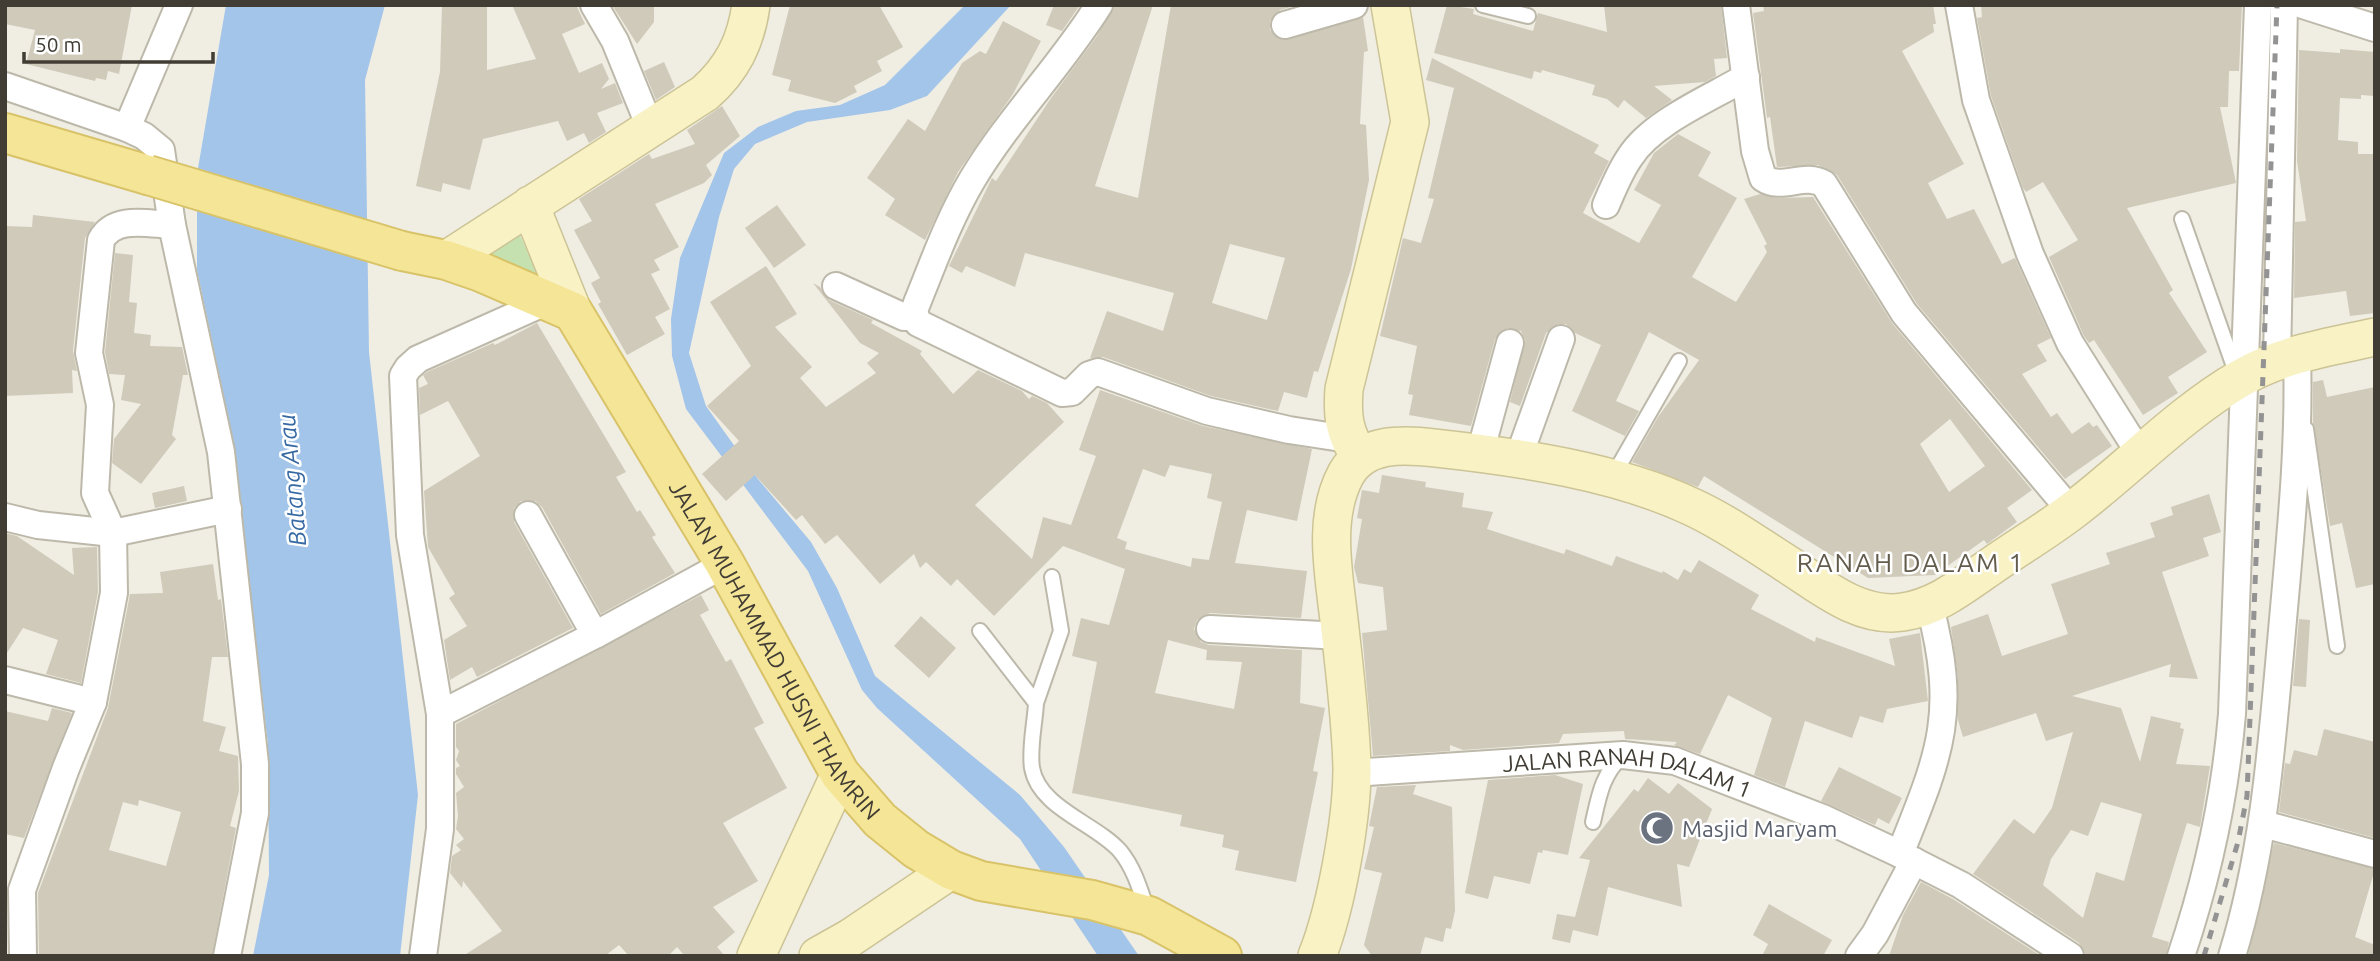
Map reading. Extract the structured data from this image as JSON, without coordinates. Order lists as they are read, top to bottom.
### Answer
{
  "streets": {
    "main road": ["JALAN MUHAMMAD HUSNI THAMRIN"],
    "street": ["JALAN RANAH DALAM 1"]
  },
  "districts": ["RANAH DALAM 1"],
  "water": ["Batang Arau"],
  "places": {
    "mosque": ["Masjid Maryam"]
  },
  "scale_bar": "50 m"
}
